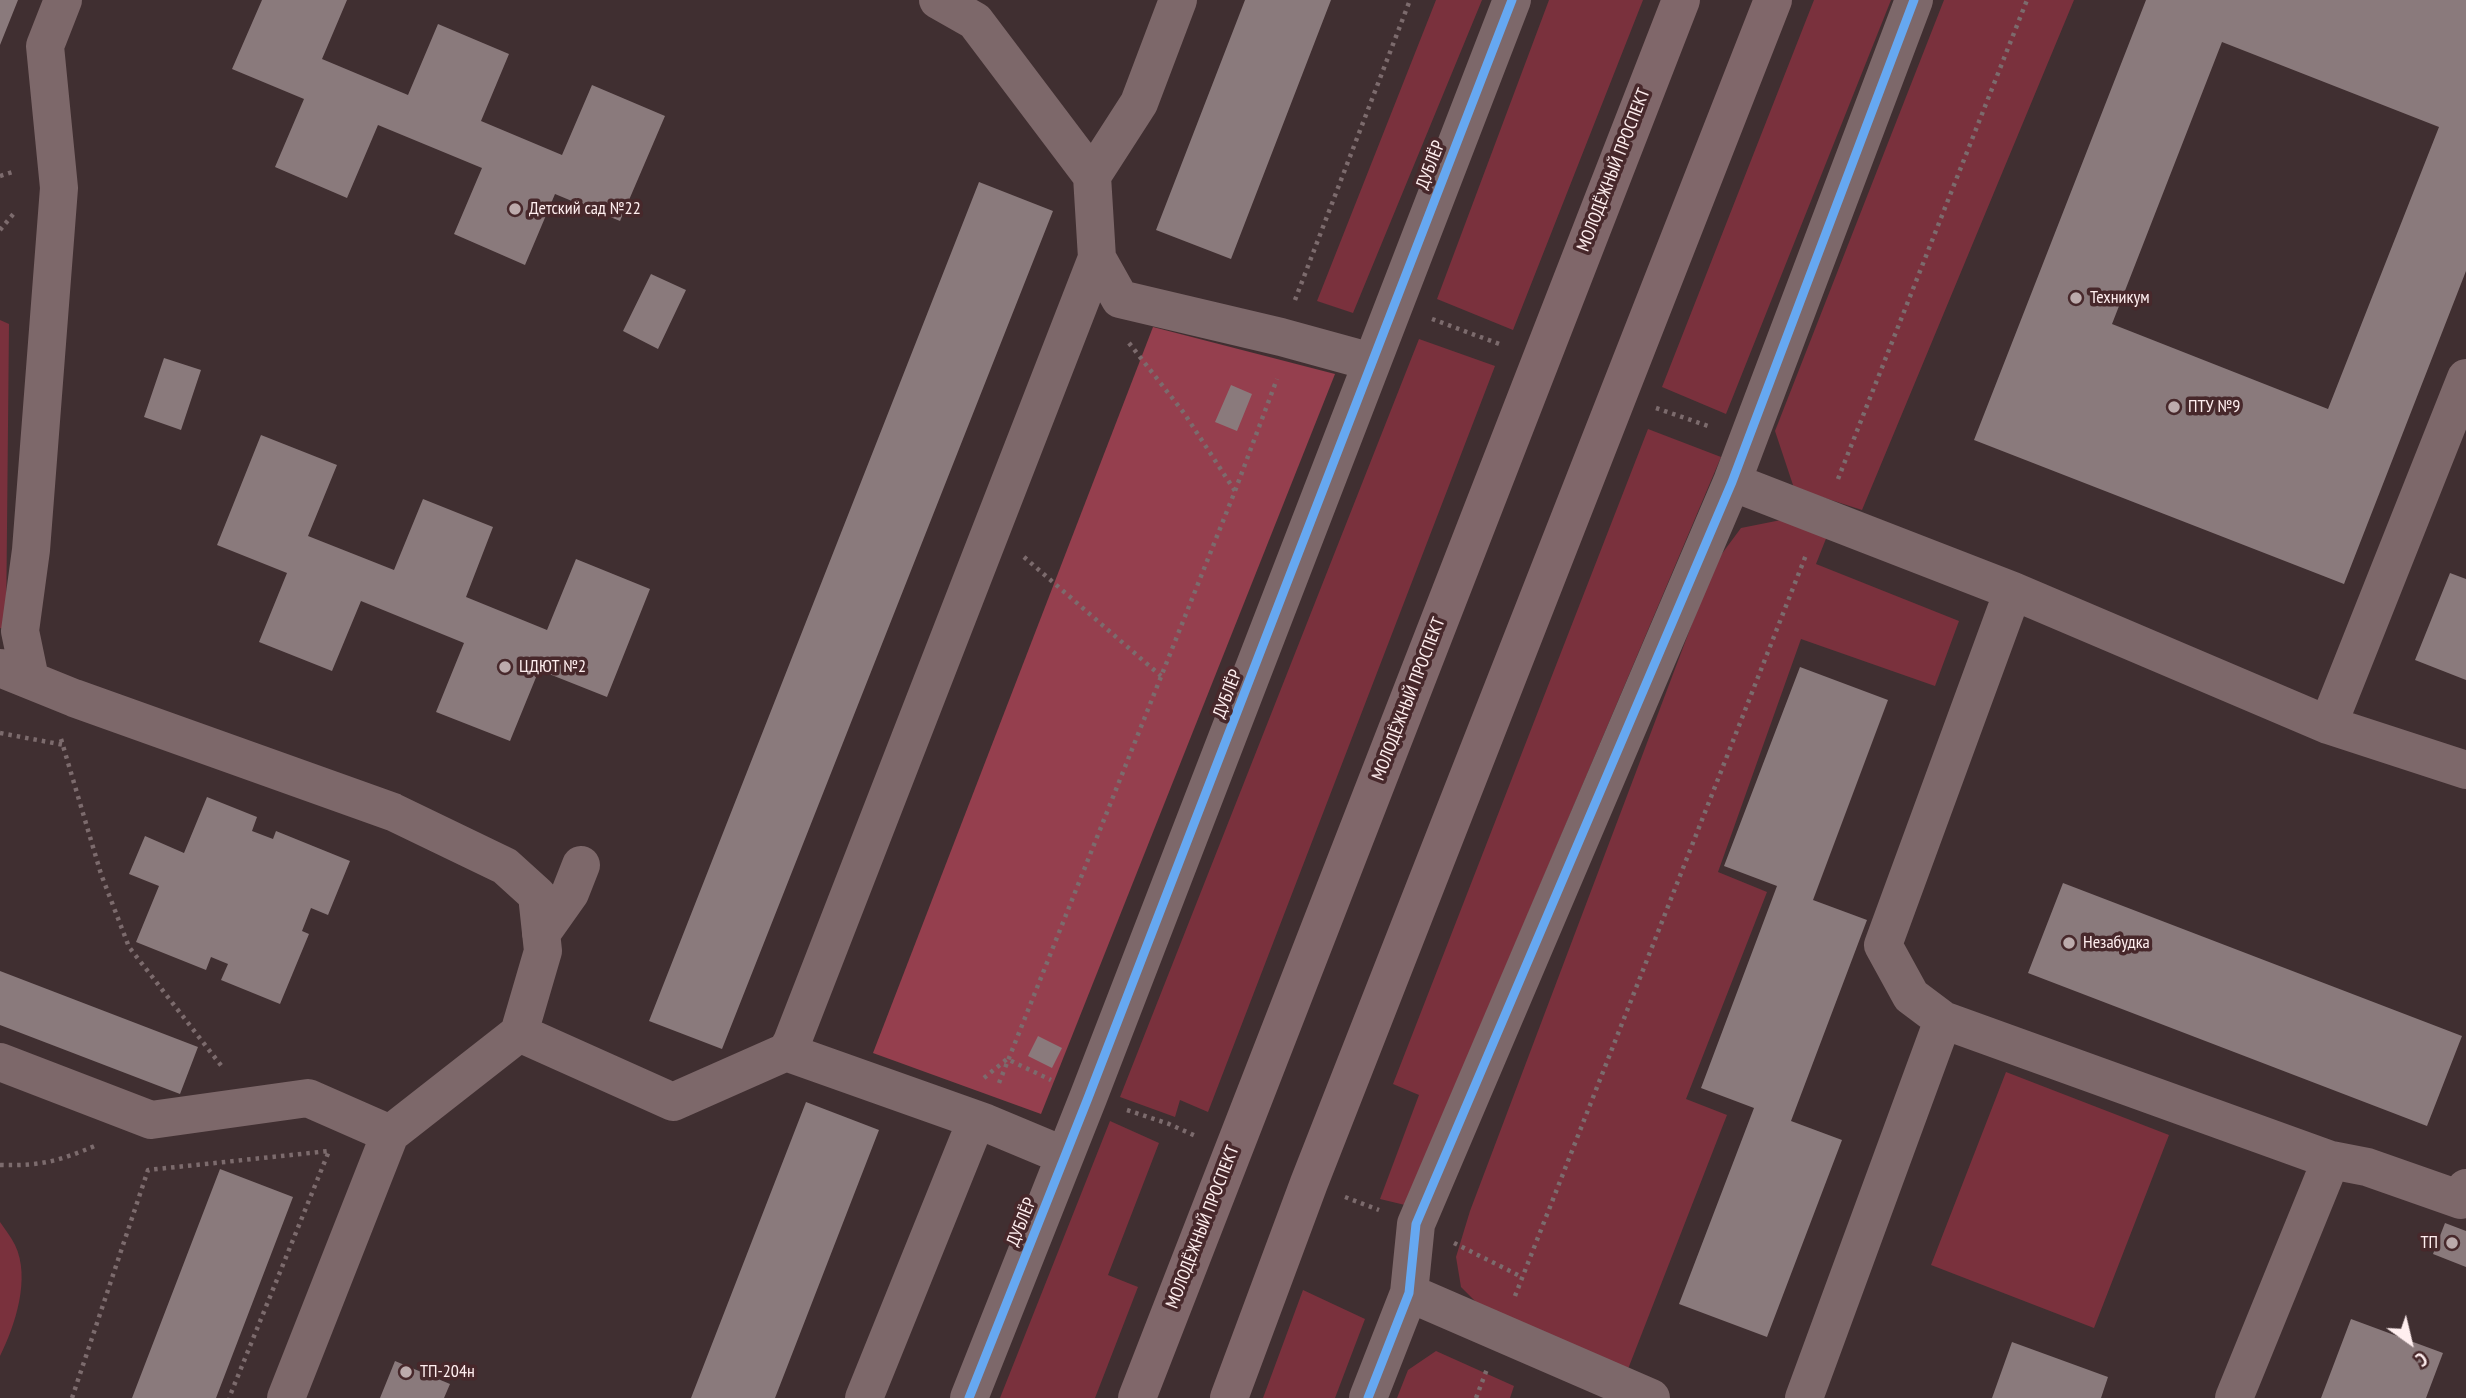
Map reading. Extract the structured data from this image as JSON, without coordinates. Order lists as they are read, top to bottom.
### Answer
{
  "streets": {
    "main road": ["МОЛОДЁЖНЫЙ ПРОСПЕКТ"],
    "street": ["ДУБЛЁР"]
  },
  "places": [
    "Детский сад №22",
    "Техникум",
    "ПТУ №9",
    "ЦДЮТ №2",
    "Незабудка",
    "ТП",
    "ТП-204н"
  ],
  "north": "bottom right"
}
